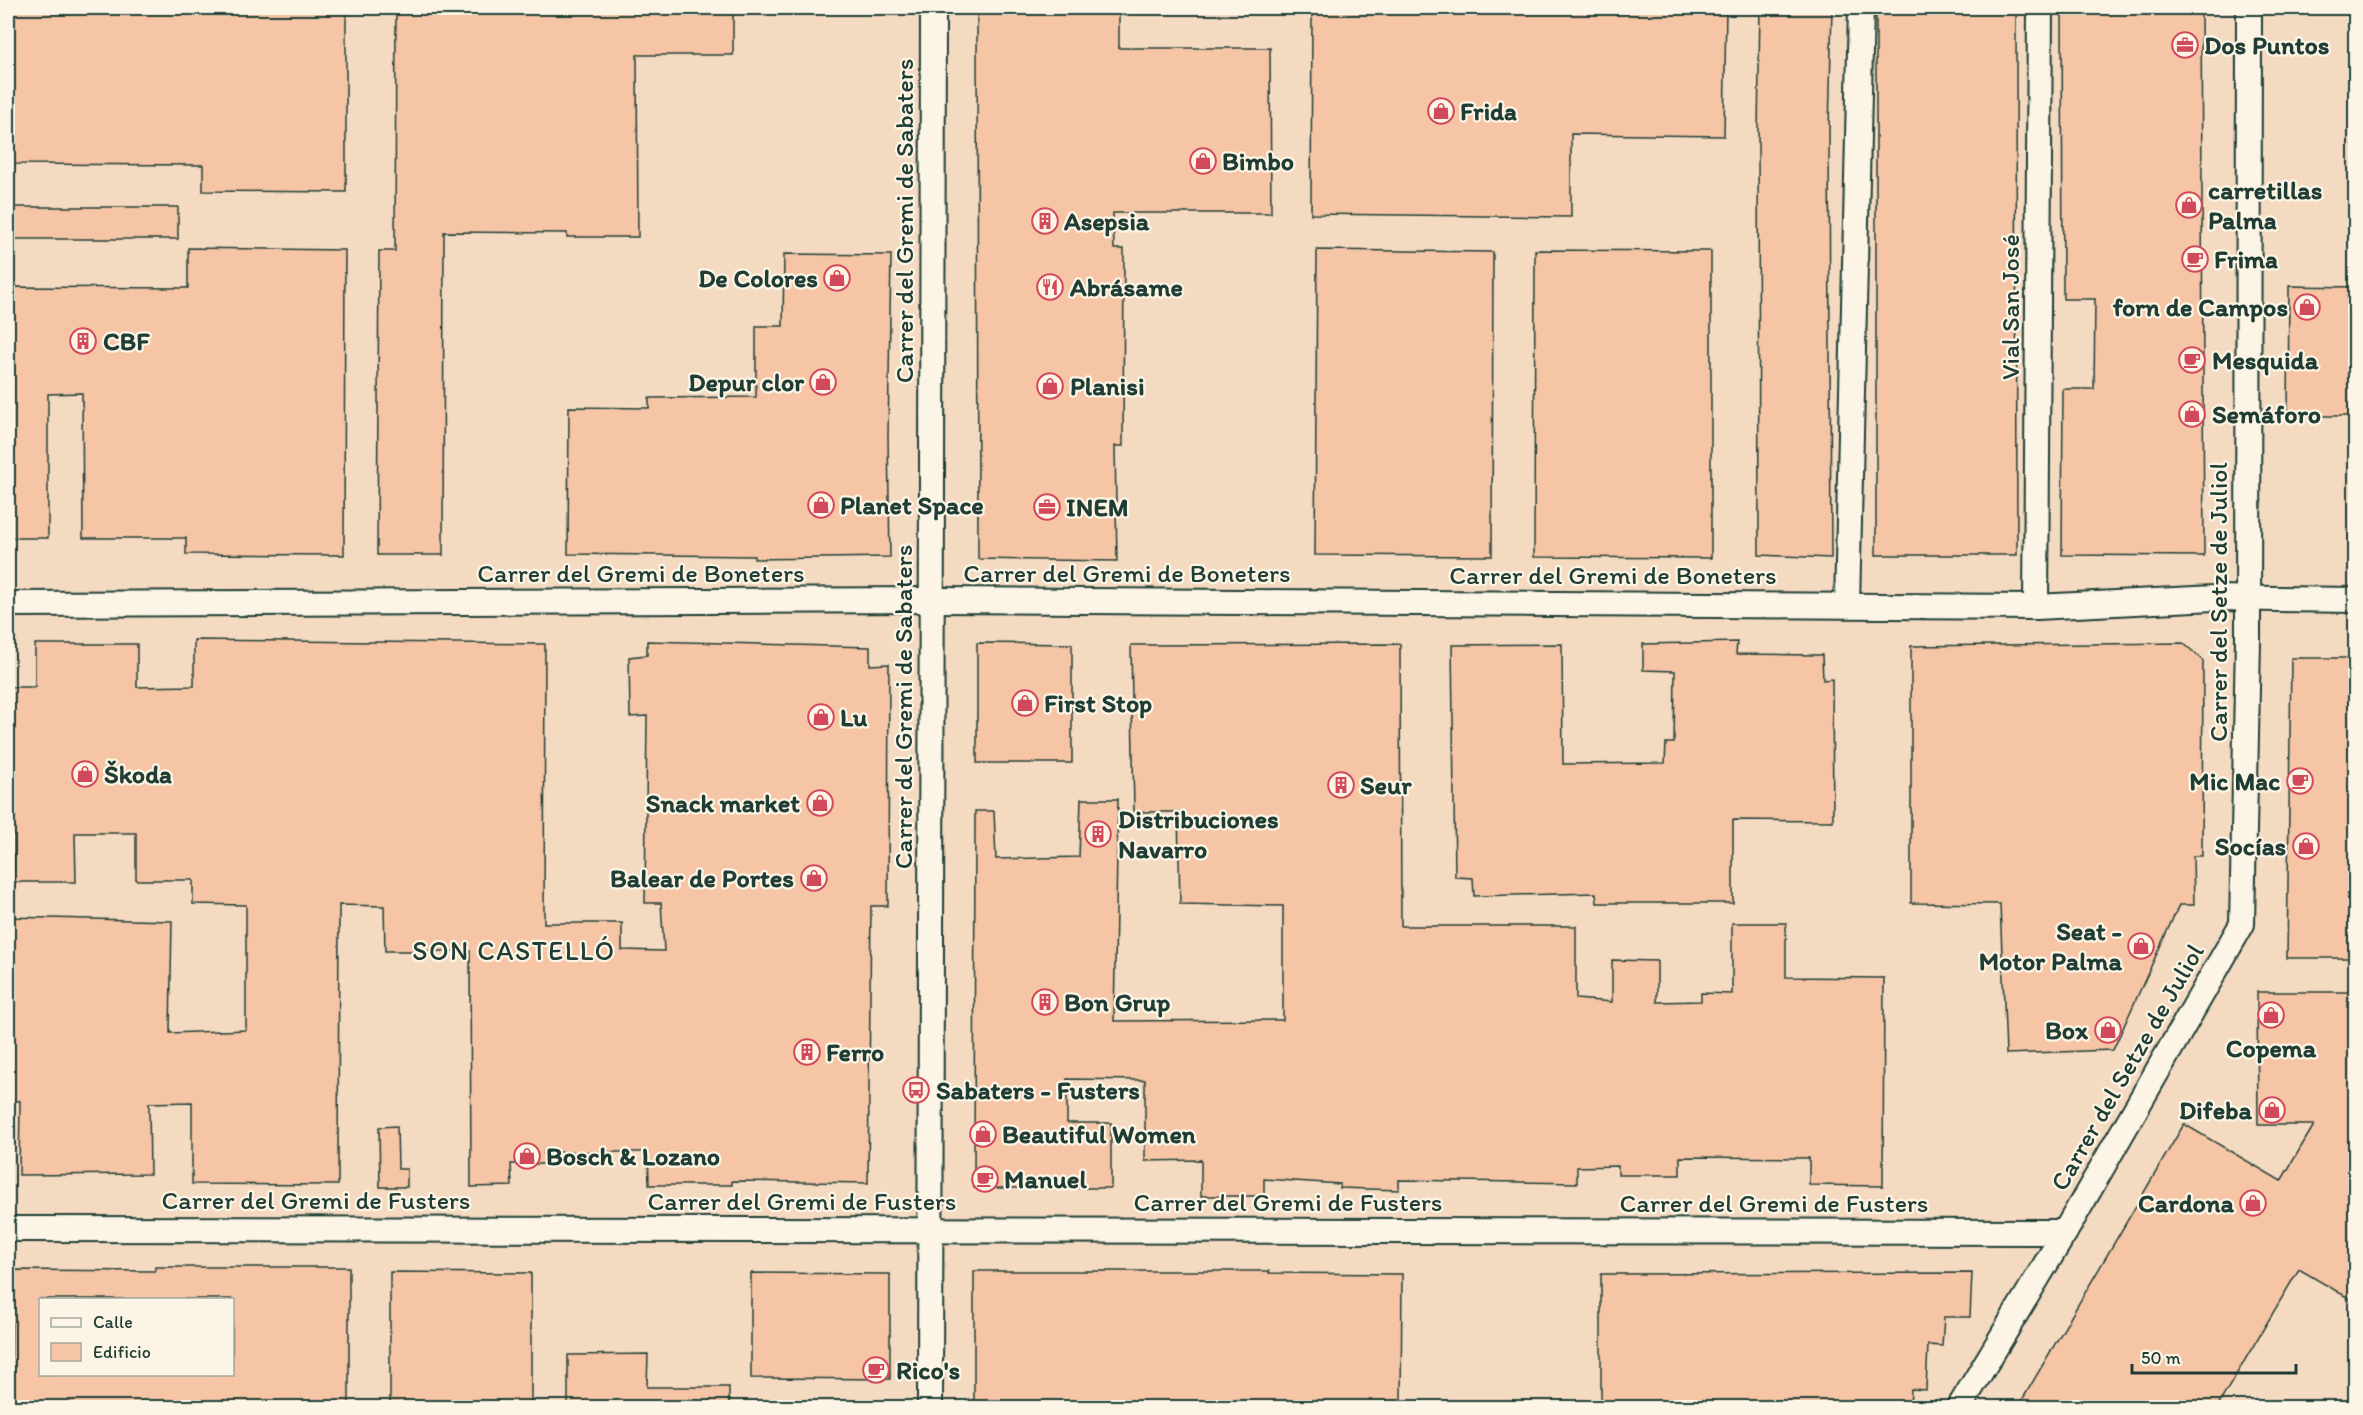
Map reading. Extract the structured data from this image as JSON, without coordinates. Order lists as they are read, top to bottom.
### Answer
{
  "streets": {
    "street": [
      "Carrer del Gremi de Sabaters",
      "Vial San José",
      "Carrer del Gremi de Boneters",
      "Carrer del Setze de Juliol",
      "Carrer del Gremi de Fusters"
    ]
  },
  "crossings": [
    ["Carrer del Gremi de Sabaters", "Carrer del Gremi de Boneters"],
    ["Carrer del Gremi de Sabaters", "Carrer del Gremi de Fusters"],
    ["Vial San José", "Carrer del Gremi de Boneters"],
    ["Carrer del Gremi de Boneters", "Carrer del Setze de Juliol"],
    ["Carrer del Setze de Juliol", "Carrer del Gremi de Fusters"]
  ],
  "districts": ["SON CASTELLÓ"],
  "places": {
    "office": ["Dos Puntos", "INEM"],
    "shop": [
      "Frida",
      "Bimbo",
      "carretillas Palma",
      "De Colores",
      "forn de Campos",
      "Depur clor",
      "Planisi",
      "Semáforo",
      "Planet Space",
      "First Stop",
      "Lu",
      "Škoda",
      "Snack market",
      "Socías",
      "Balear de Portes",
      "Seat - Motor Palma",
      "Copema",
      "Box",
      "Difeba",
      "Beautiful Women",
      "Bosch & Lozano",
      "Cardona"
    ],
    "building": [
      "Asepsia",
      "CBF",
      "Seur",
      "Distribuciones Navarro",
      "Bon Grup",
      "Ferro"
    ],
    "cafe": [
      "Frima",
      "Mesquida",
      "Mic Mac",
      "Manuel",
      "Rico's"
    ],
    "restaurant": ["Abrásame"],
    "bus stop": ["Sabaters - Fusters"]
  },
  "legend": ["Calle", "Edificio"],
  "scale_bar": "50 m"
}
